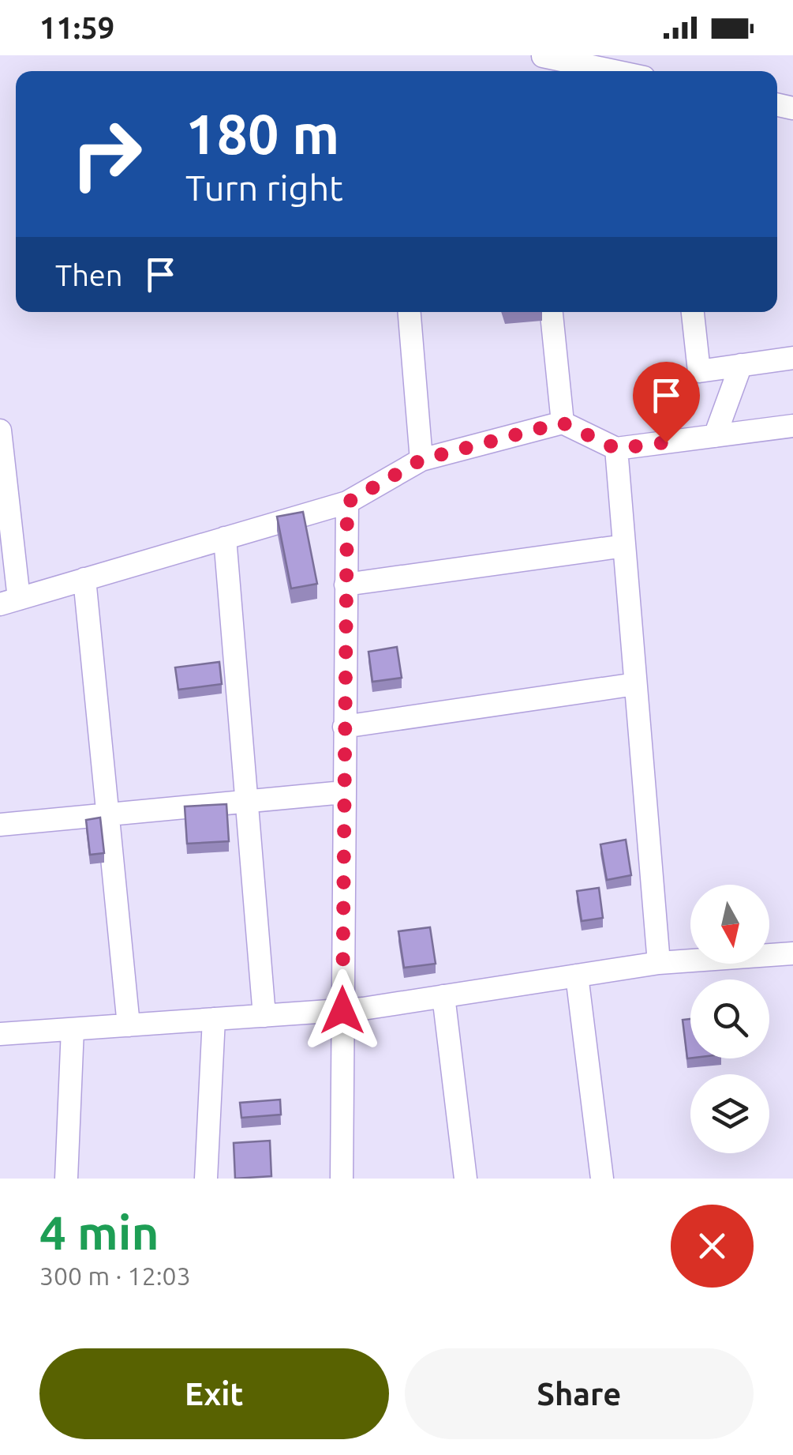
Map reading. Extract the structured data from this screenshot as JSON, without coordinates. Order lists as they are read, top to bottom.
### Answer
{
  "north": "bottom",
  "page": {
    "status": "11:59",
    "turn": ["180 m", "Turn right"],
    "then": "Then",
    "heading": ["4 min", "300 m · 12:03"],
    "buttons": ["Exit", "Share"]
  }
}
